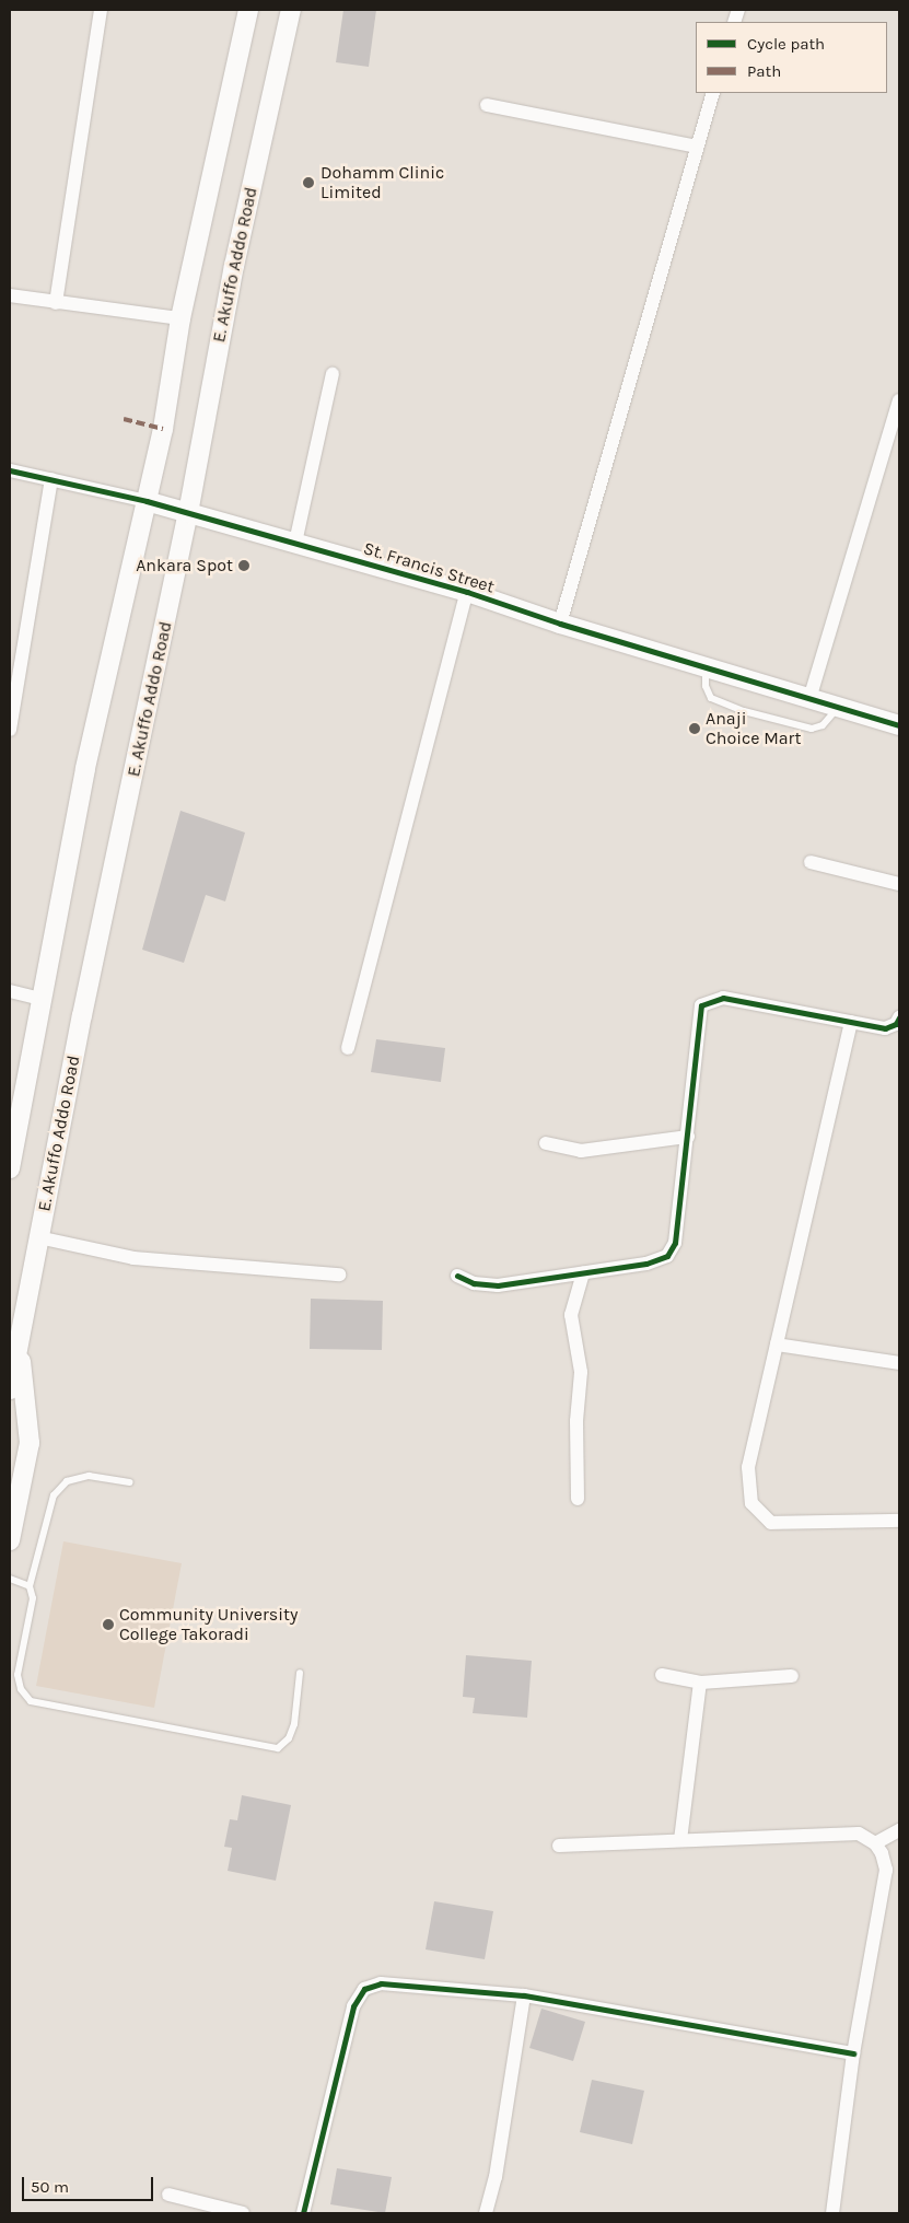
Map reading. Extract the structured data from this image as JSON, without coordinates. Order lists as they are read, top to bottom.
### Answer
{
  "streets": {
    "main road": ["E. Akuffo Addo Road", "St. Francis Street"]
  },
  "crossings": [
    ["E. Akuffo Addo Road", "St. Francis Street"]
  ],
  "places": [
    "Dohamm Clinic Limited",
    "Ankara Spot",
    "Anaji Choice Mart",
    "Community University College Takoradi"
  ],
  "legend": ["Cycle path", "Path"],
  "scale_bar": "50 m"
}
